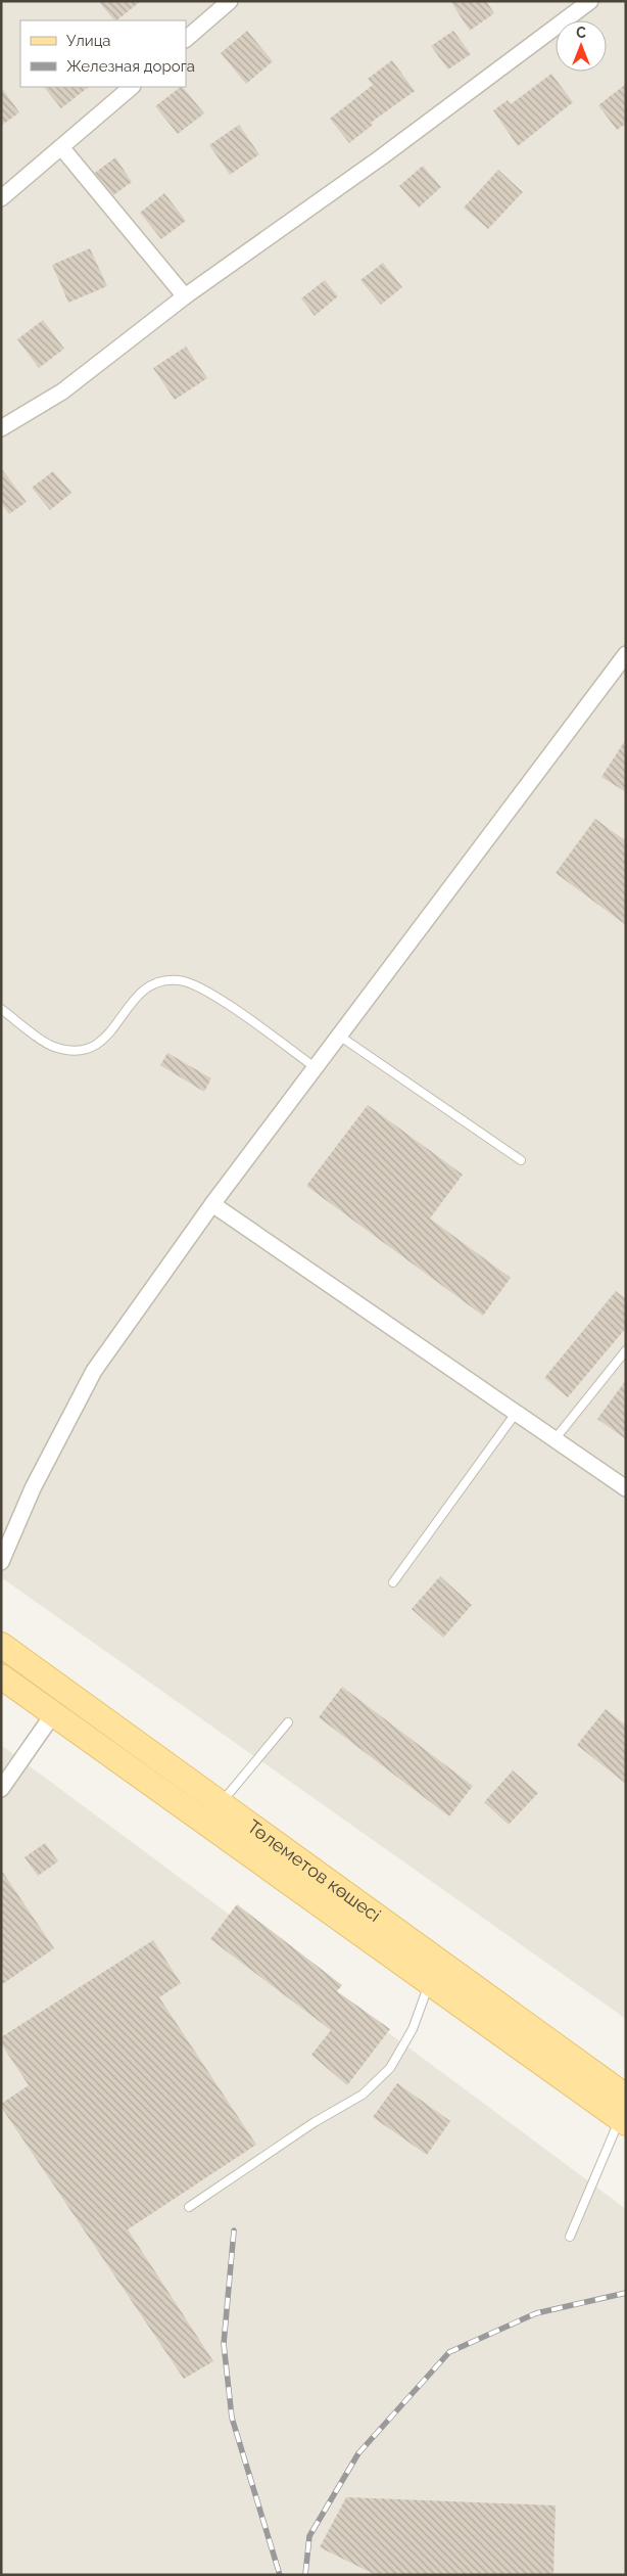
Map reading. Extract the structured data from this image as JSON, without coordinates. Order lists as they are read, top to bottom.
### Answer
{
  "streets": {
    "main road": ["Төлеметов көшесі"]
  },
  "legend": ["Улица", "Железная дорога"],
  "north": "top"
}
